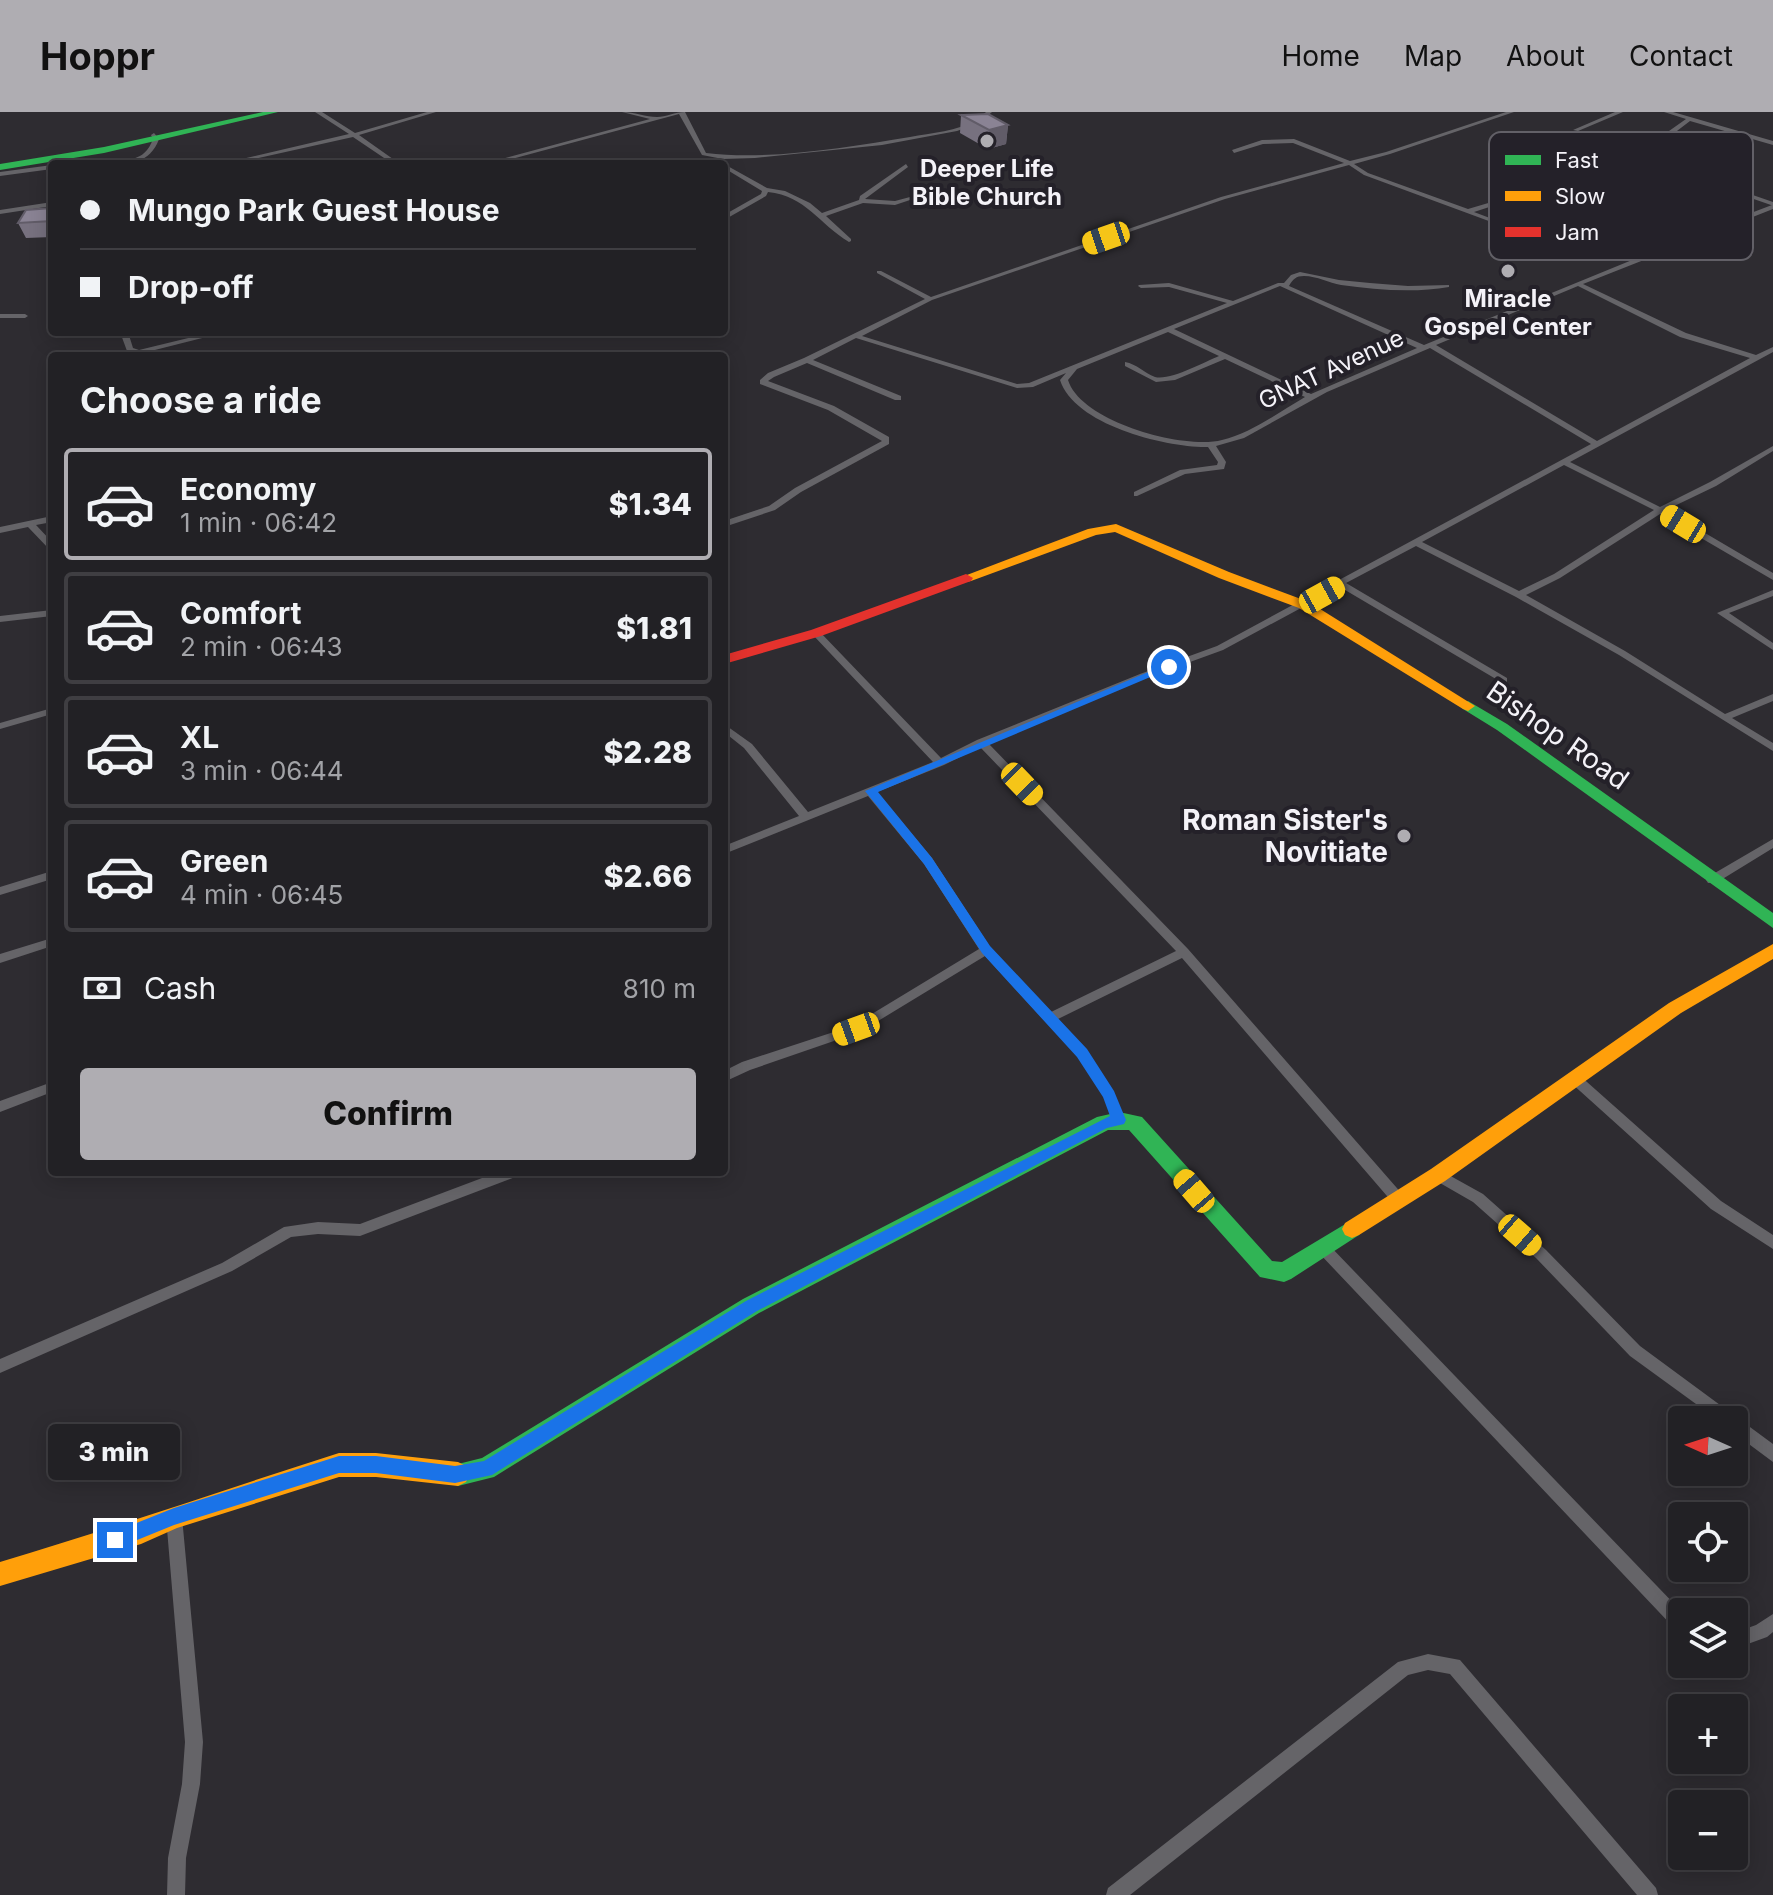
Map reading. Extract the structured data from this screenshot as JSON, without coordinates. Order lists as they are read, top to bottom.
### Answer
{
  "streets": {
    "street": ["GNAT Avenue", "Bishop Road"]
  },
  "places": ["Deeper Life Bible Church", "Miracle Gospel Center", "Roman Sister's Novitiate"],
  "legend": ["Fast", "Slow", "Jam"],
  "north": "left",
  "page": {
    "header": "Hoppr",
    "nav": [
      "Home",
      "Map",
      "About",
      "Contact"
    ],
    "banner": ["Mungo Park Guest House", "Drop-off"],
    "heading": "Choose a ride",
    "list": [
      {
        "name": "Economy",
        "note": "1 min · 06:42",
        "value": "$1.34"
      },
      {
        "name": "Comfort",
        "note": "2 min · 06:43",
        "value": "$1.81"
      },
      {
        "name": "XL",
        "note": "3 min · 06:44",
        "value": "$2.28"
      },
      {
        "name": "Green",
        "note": "4 min · 06:45",
        "value": "$2.66"
      }
    ],
    "pay": ["Cash", "810 m"],
    "buttons": "Confirm",
    "map_buttons": ["+", "−"],
    "bubble": "3 min"
  }
}
